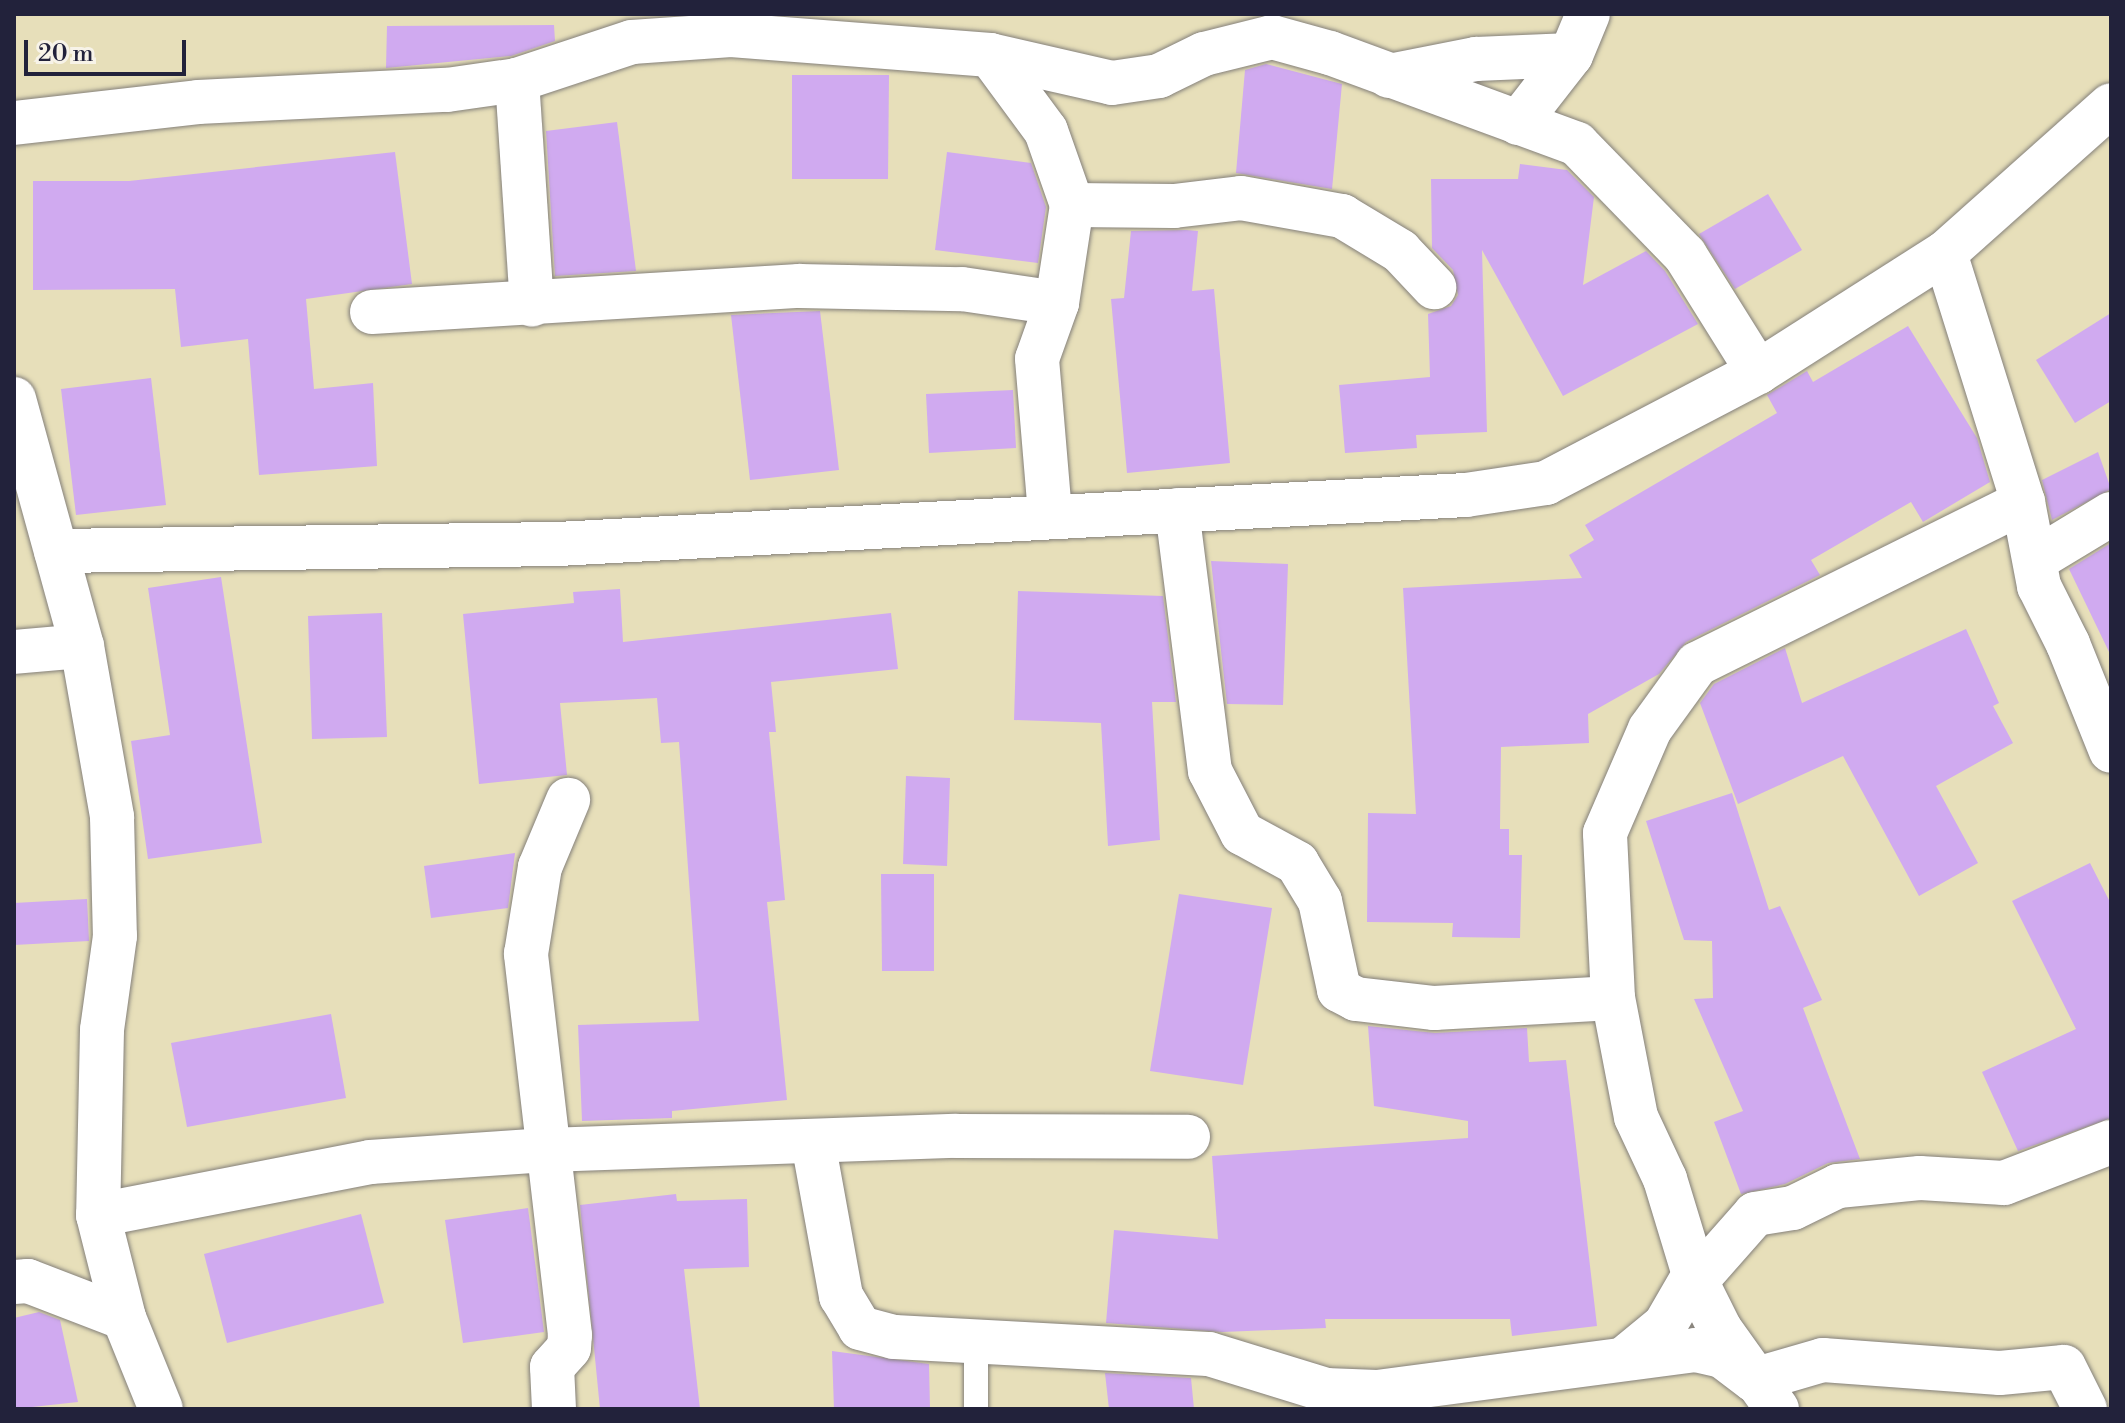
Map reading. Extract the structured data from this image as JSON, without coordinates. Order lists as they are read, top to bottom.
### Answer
{
  "scale_bar": "20 m"
}
